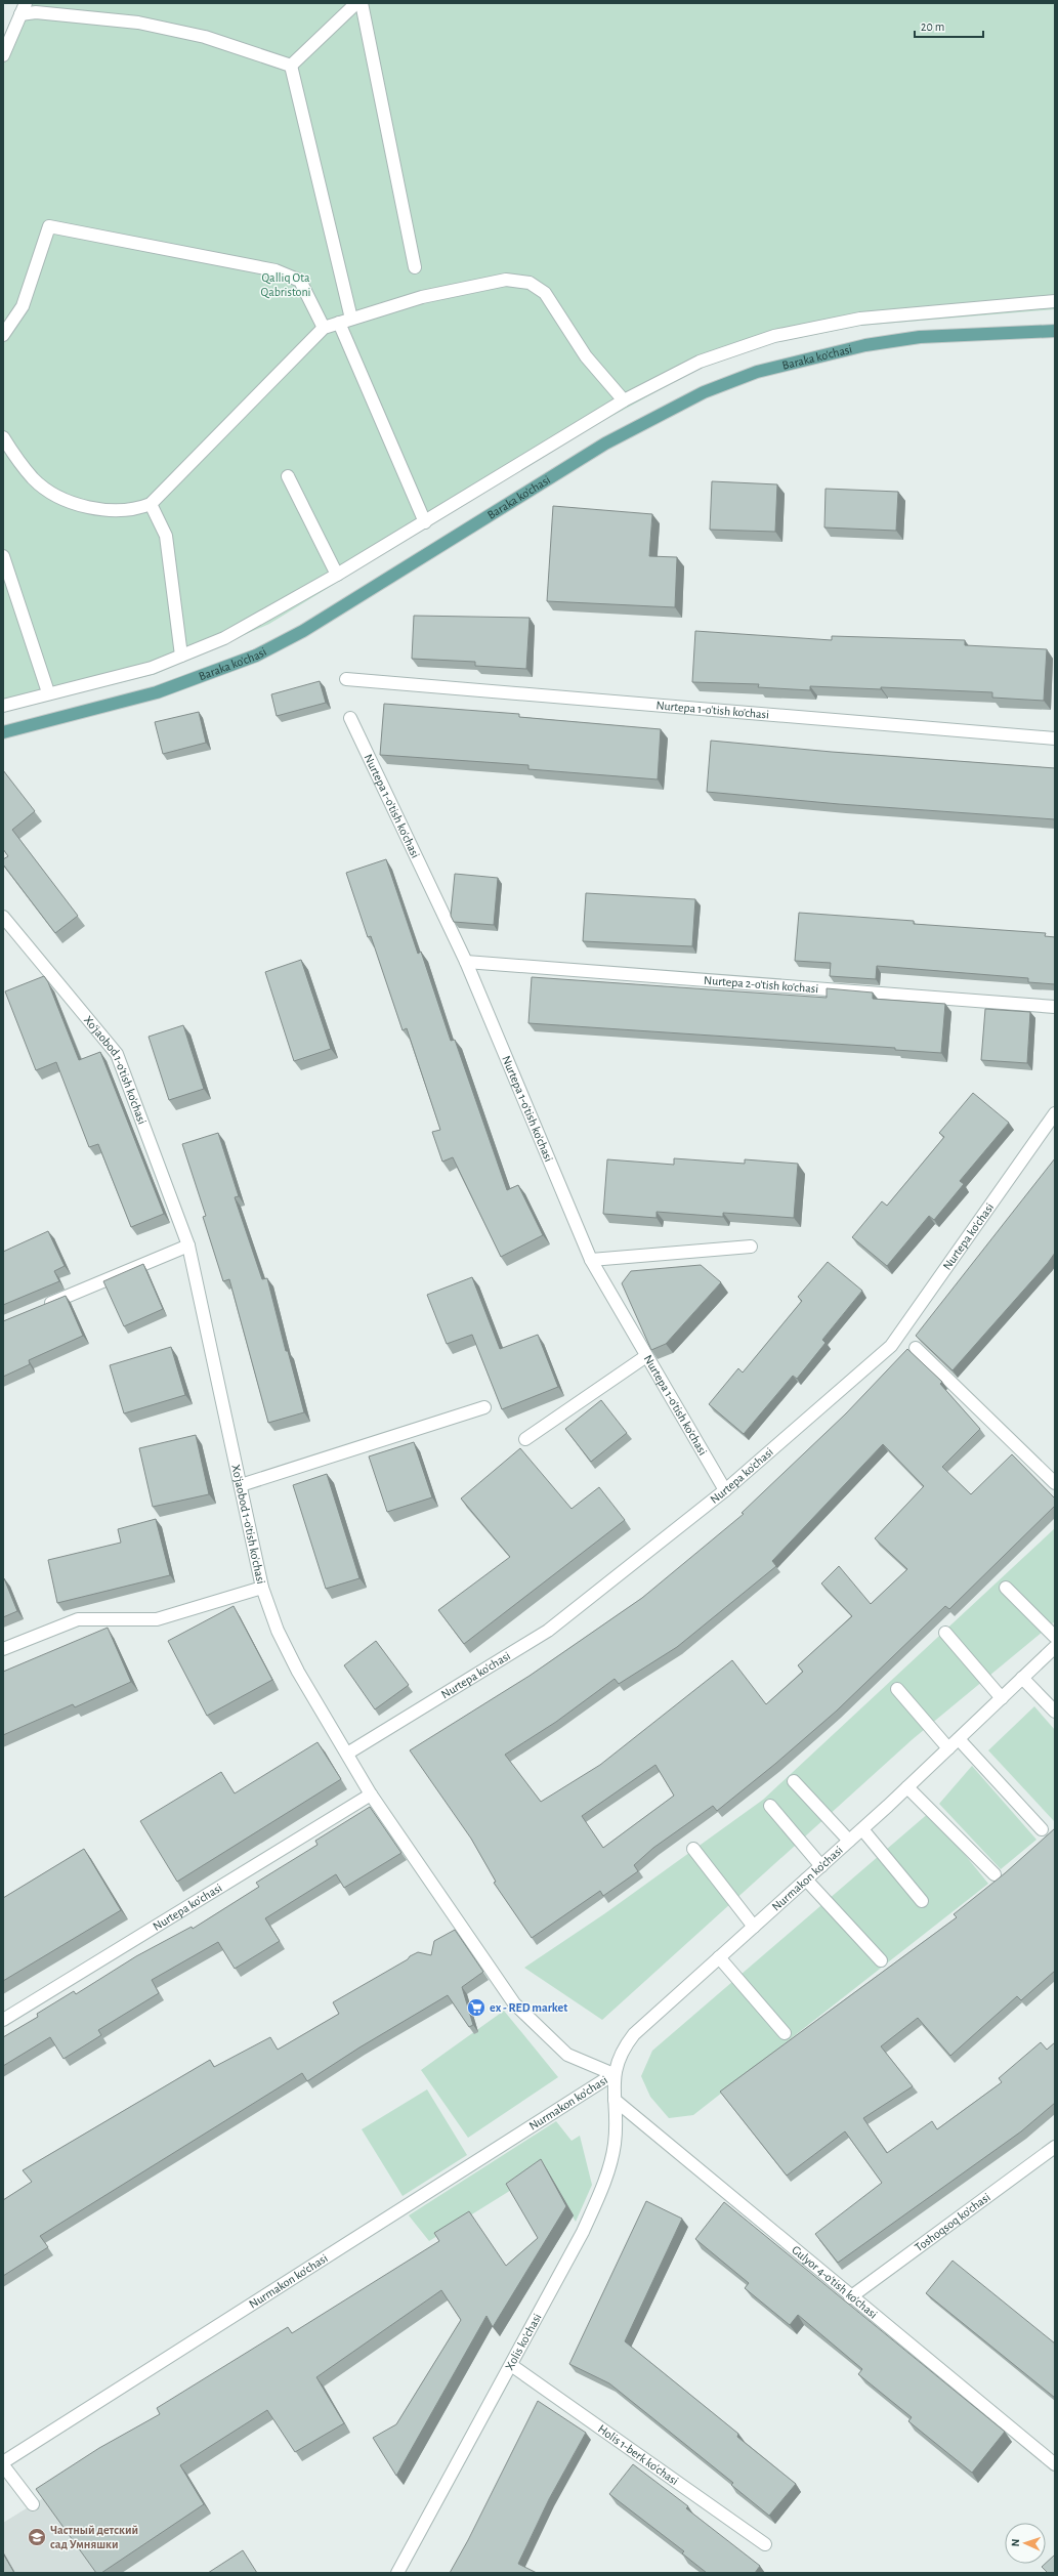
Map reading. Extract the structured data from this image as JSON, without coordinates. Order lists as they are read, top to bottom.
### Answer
{
  "streets": {
    "main road": ["Baraka ko'chasi"],
    "street": [
      "Nurtepa 1-o'tish ko'chasi",
      "Nurtepa 2-o'tish ko'chasi",
      "Xo'jaobod 1-o'tish ko'chasi",
      "Nurtepa ko'chasi",
      "Nurmakon ko'chasi",
      "Toshoqsoq ko'chasi",
      "Gulyor 4-o'tish ko'chasi",
      "Xolis ko'chasi",
      "Holis 1-berk ko'chasi"
    ]
  },
  "crossings": [
    ["Nurtepa 1-o'tish ko'chasi", "Nurtepa 2-o'tish ko'chasi"],
    ["Nurtepa 1-o'tish ko'chasi", "Nurtepa ko'chasi"],
    ["Nurmakon ko'chasi", "Xolis ko'chasi"],
    ["Toshoqsoq ko'chasi", "Gulyor 4-o'tish ko'chasi"],
    ["Gulyor 4-o'tish ko'chasi", "Xolis ko'chasi"],
    ["Xolis ko'chasi", "Holis 1-berk ko'chasi"]
  ],
  "parks": ["Qalliq Ota Qabristoni"],
  "places": {
    "supermarket": ["ex - RED market"],
    "school or university": ["Частный детский сад Умняшки"]
  },
  "scale_bar": "20 m",
  "north": "left"
}
